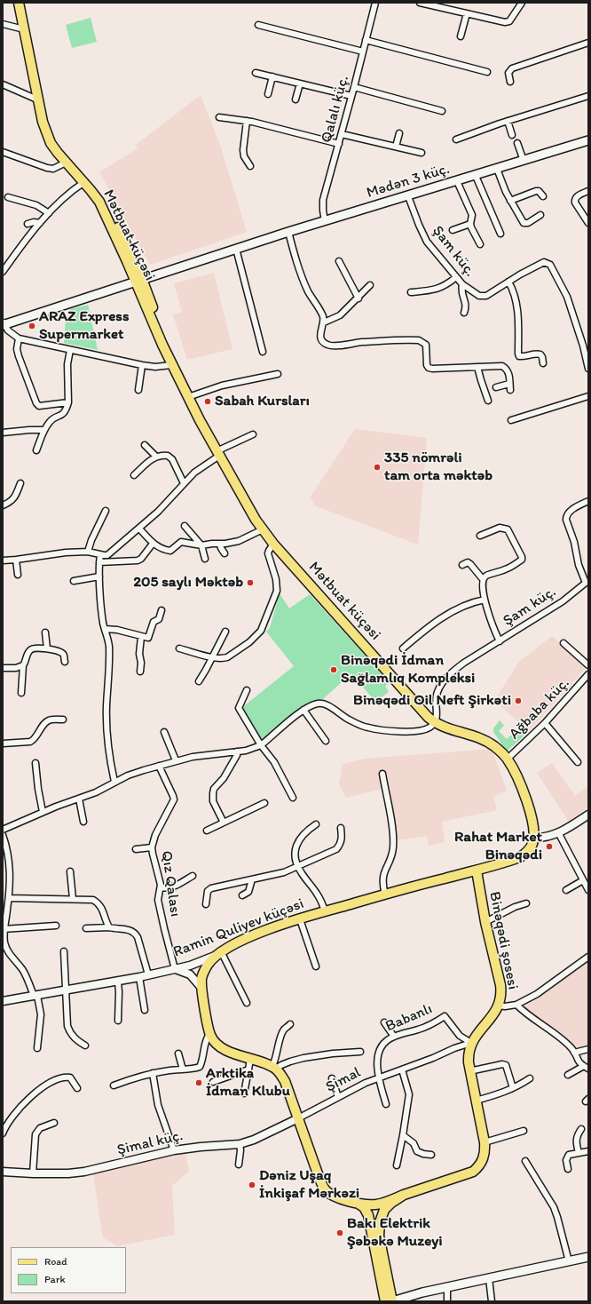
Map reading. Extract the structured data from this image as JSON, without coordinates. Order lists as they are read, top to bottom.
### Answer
{
  "streets": {
    "main road": [
      "Mədən 3 küç.",
      "Mətbuat küçəsi",
      "Ramin Quliyev küçəsi",
      "Binəqədi şosesi"
    ],
    "street": [
      "Qalalı küç.",
      "Şam küç.",
      "Ağbaba küç.",
      "Qız Qalası",
      "Babanlı",
      "Şimal",
      "Şimal küç."
    ]
  },
  "crossings": [
    ["Qalalı küç.", "Mədən 3 küç."],
    ["Mədən 3 küç.", "Mətbuat küçəsi"],
    ["Mədən 3 küç.", "Şam küç."],
    ["Mətbuat küçəsi", "Şam küç."],
    ["Mətbuat küçəsi", "Ağbaba küç."],
    ["Mətbuat küçəsi", "Ramin Quliyev küçəsi"],
    ["Qız Qalası", "Ramin Quliyev küçəsi"],
    ["Ramin Quliyev küçəsi", "Binəqədi şosesi"],
    ["Binəqədi şosesi", "Babanlı"],
    ["Binəqədi şosesi", "Şimal"],
    ["Babanlı", "Şimal"],
    ["Şimal", "Şimal küç."]
  ],
  "places": [
    "ARAZ Express Supermarket",
    "Sabah Kursları",
    "335 nömrəli tam orta məktəb",
    "205 saylı Məktəb",
    "Binəqədi İdman Sağlamlıq Kompleksi",
    "Binəqədi Oil Neft Şirkəti",
    "Rahat Market Binəqədi",
    "Arktika İdman Klubu",
    "Dəniz Uşaq İnkişaf Mərkəzi",
    "Bakı Elektrik Şəbəkə Muzeyi"
  ],
  "legend": ["Road", "Park"]
}
